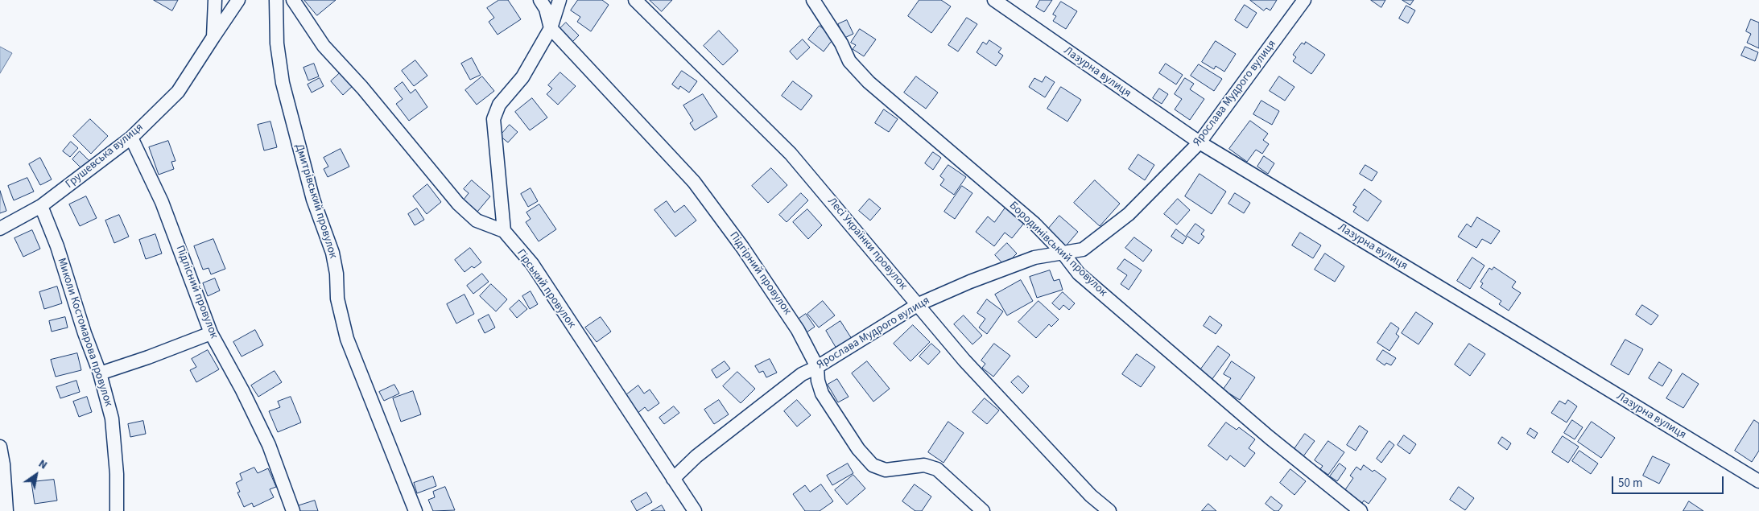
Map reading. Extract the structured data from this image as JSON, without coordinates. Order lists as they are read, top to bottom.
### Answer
{
  "streets": {
    "street": [
      "Лазурна вулиця",
      "Ярослава Мудрого вулиця",
      "Грушевська вулиця",
      "Дмитрівський провулок",
      "Лесі Українки провулок",
      "Бородинівський провулок",
      "Підгірний провулок",
      "Гірський провулок",
      "Підлісний провулок",
      "Миколи Костомарова провулок"
    ]
  },
  "crossings": [
    ["Лазурна вулиця", "Ярослава Мудрого вулиця"],
    ["Ярослава Мудрого вулиця", "Лесі Українки провулок"],
    ["Ярослава Мудрого вулиця", "Бородинівський провулок"],
    ["Ярослава Мудрого вулиця", "Підгірний провулок"],
    ["Ярослава Мудрого вулиця", "Гірський провулок"],
    ["Грушевська вулиця", "Підлісний провулок"],
    ["Грушевська вулиця", "Миколи Костомарова провулок"]
  ],
  "scale_bar": "50 m",
  "north": "top right"
}
